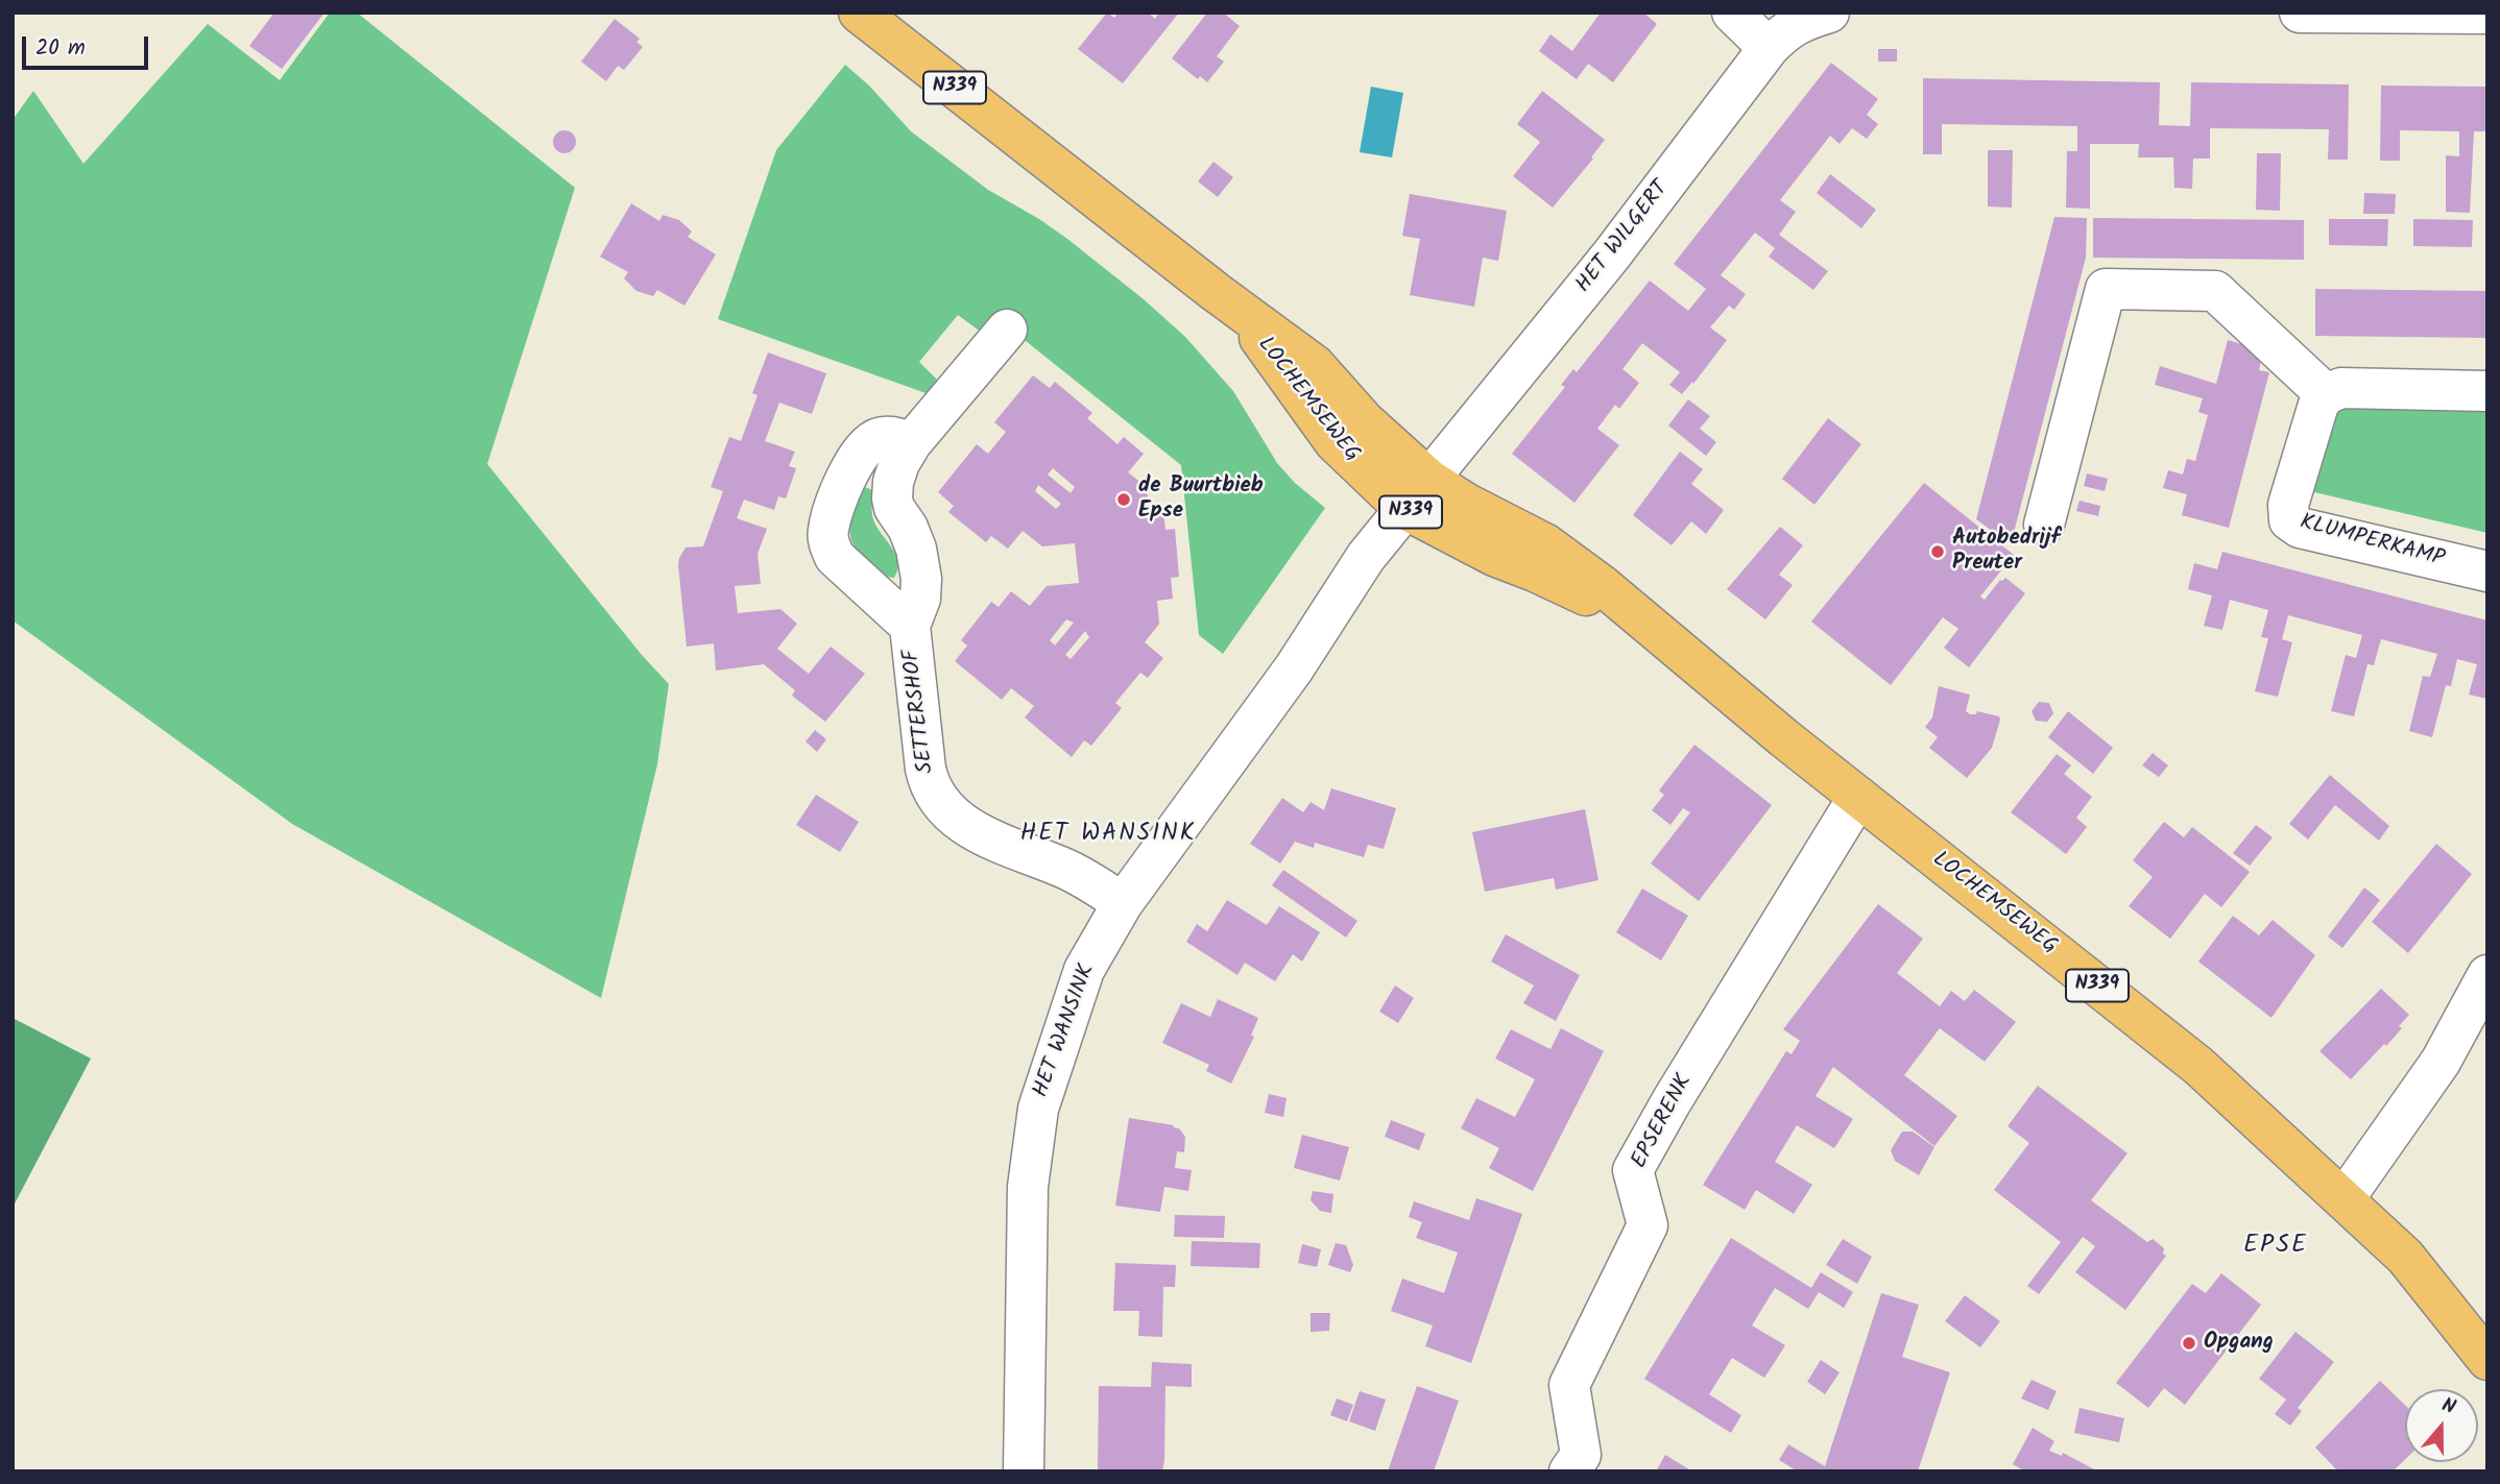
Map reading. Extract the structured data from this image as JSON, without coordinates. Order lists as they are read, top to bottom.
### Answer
{
  "streets": {
    "main road": ["N339", "LOCHEMSEWEG"],
    "street": [
      "HET WILGERT",
      "KLUMPERKAMP",
      "SETTERSHOF",
      "HET WANSINK",
      "EPSERENK"
    ]
  },
  "crossings": [
    ["HET WILGERT", "LOCHEMSEWEG"],
    ["HET WILGERT", "HET WANSINK"],
    ["LOCHEMSEWEG", "HET WANSINK"],
    ["LOCHEMSEWEG", "EPSERENK"],
    ["SETTERSHOF", "HET WANSINK"]
  ],
  "districts": ["HET WANSINK", "EPSE"],
  "places": ["de Buurtbieb Epse", "Autobedrijf Preuter", "Opgang"],
  "scale_bar": "20 m",
  "north": "top"
}
